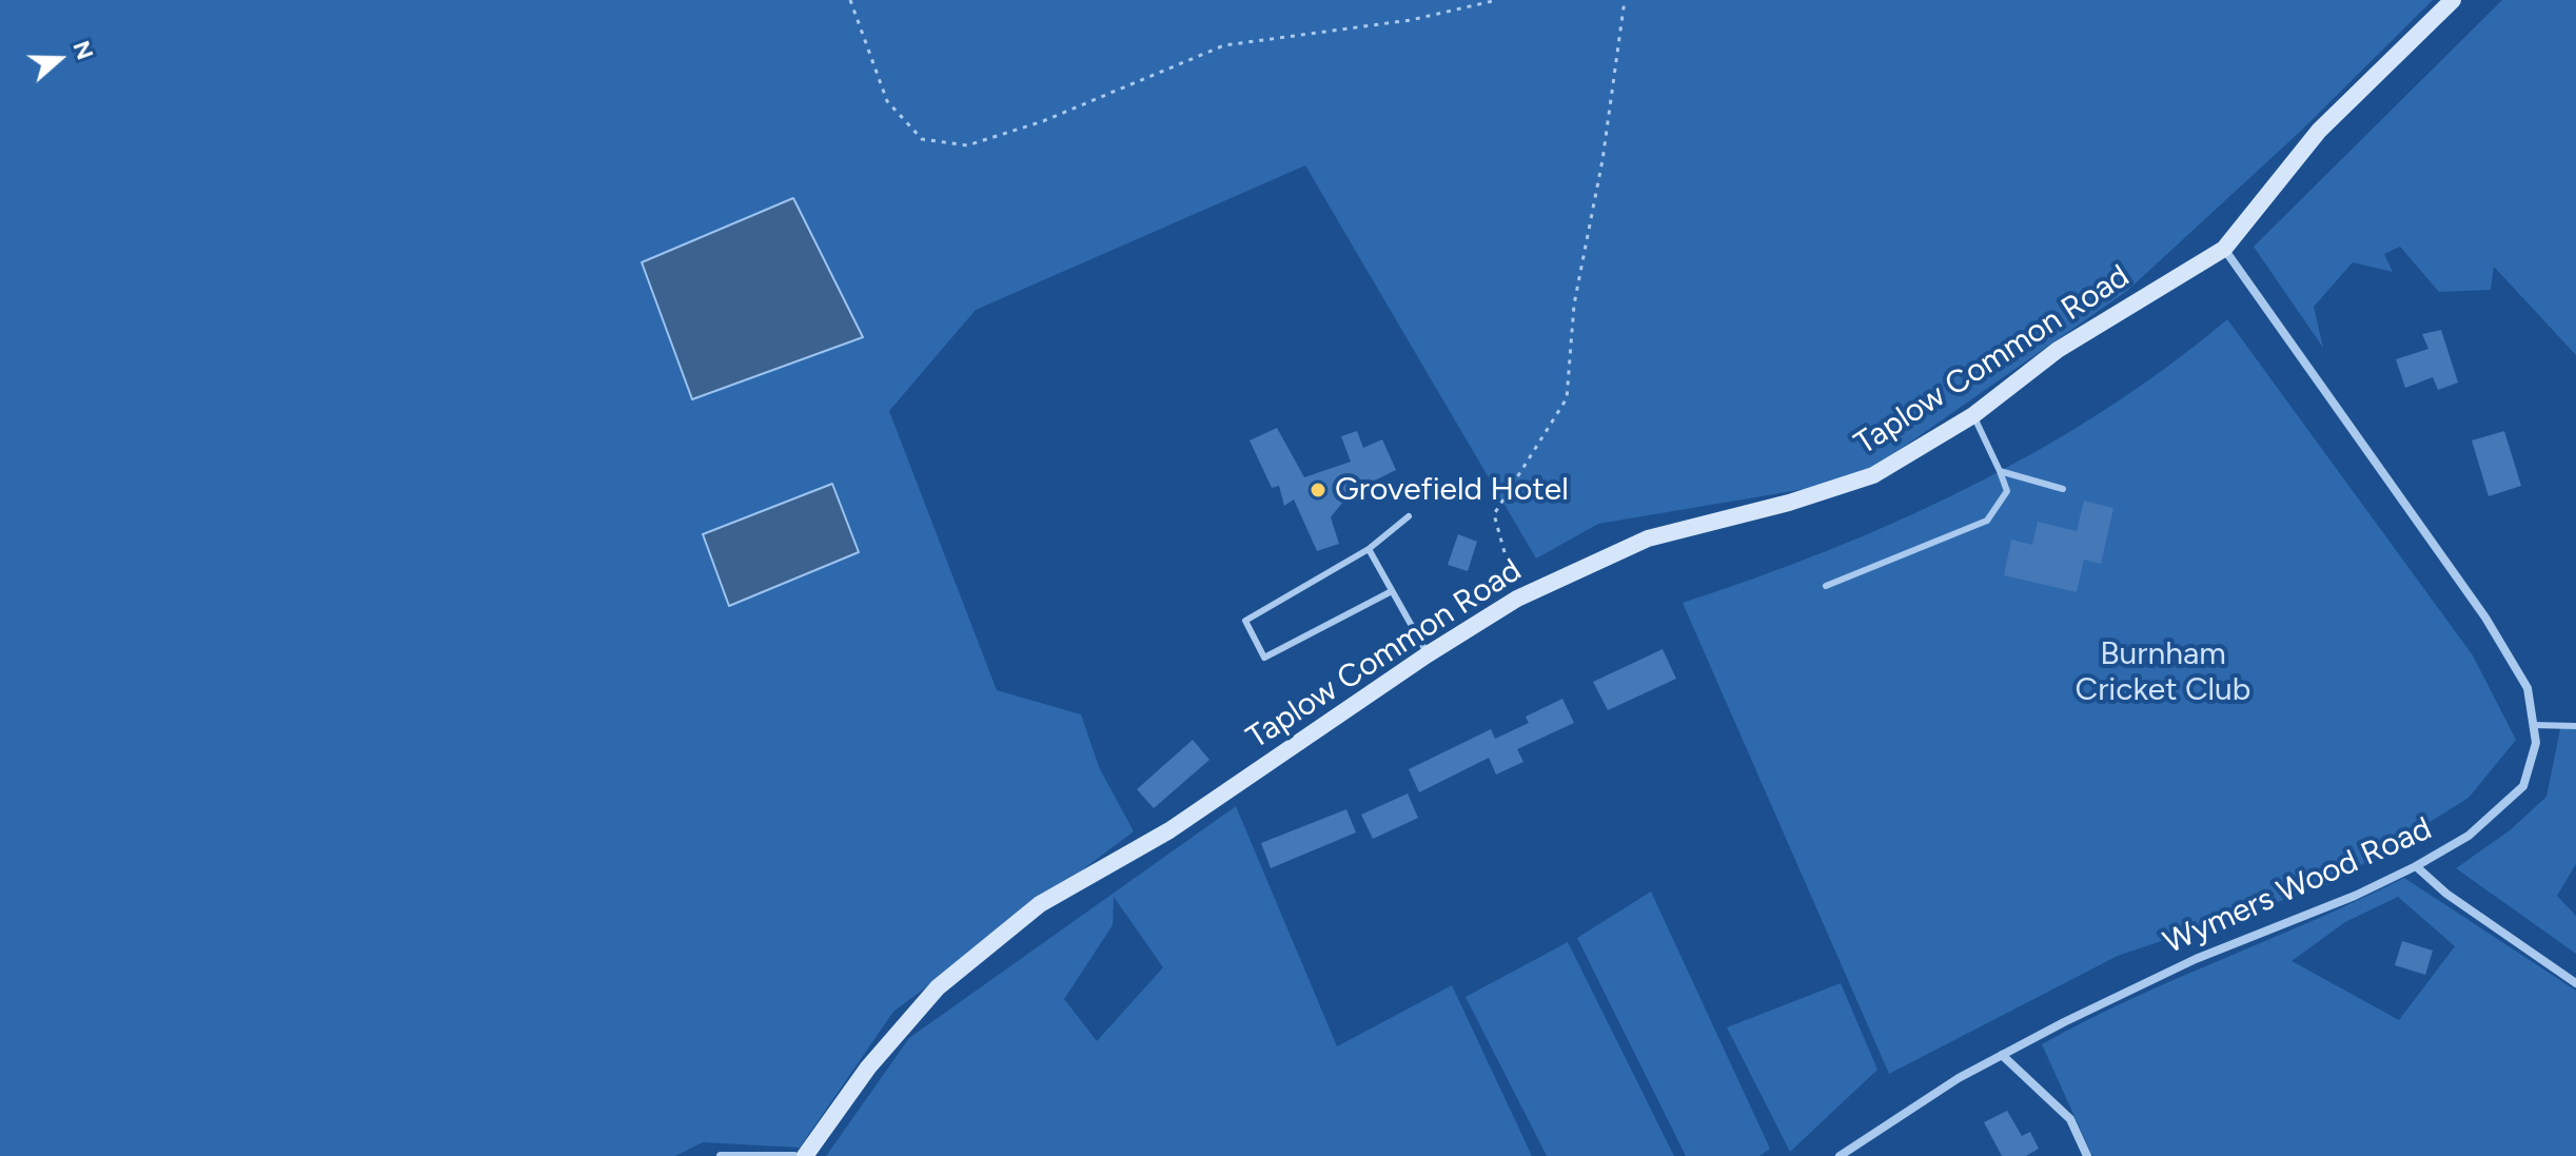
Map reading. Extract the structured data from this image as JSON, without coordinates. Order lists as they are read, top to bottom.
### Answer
{
  "streets": {
    "street": ["Taplow Common Road", "Wymers Wood Road"]
  },
  "crossings": [
    ["Taplow Common Road", "Wymers Wood Road"]
  ],
  "parks": ["Burnham Cricket Club"],
  "places": ["Grovefield Hotel"],
  "north": "right"
}
